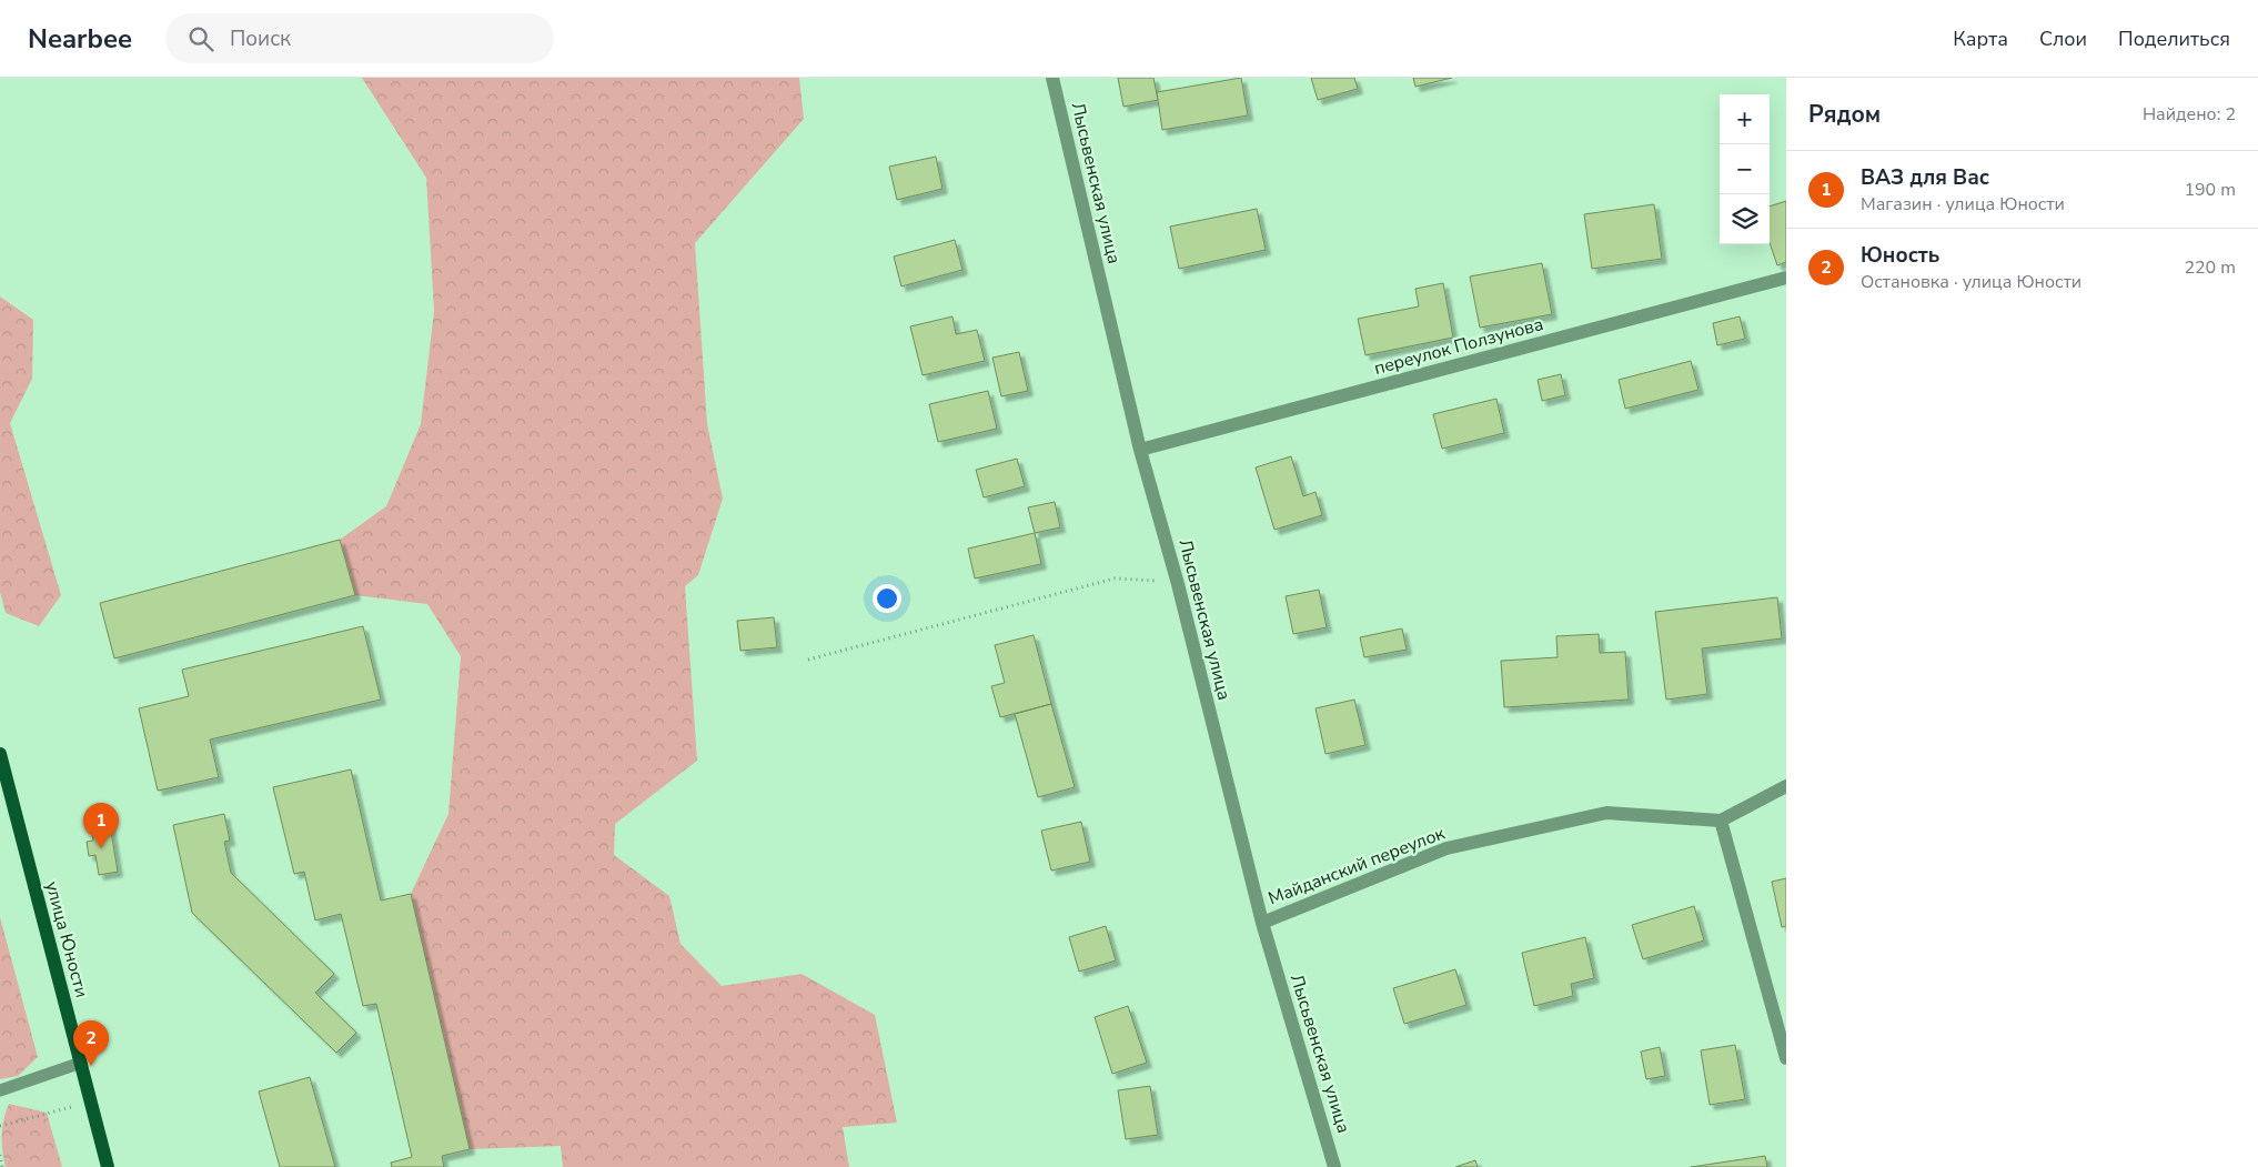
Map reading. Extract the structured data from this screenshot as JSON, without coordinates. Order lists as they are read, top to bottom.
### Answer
{
  "streets": {
    "main road": ["улица Юности"],
    "street": ["Лысьвенская улица", "переулок Ползунова", "Майданский переулок"]
  },
  "crossings": [
    ["Лысьвенская улица", "переулок Ползунова"],
    ["Лысьвенская улица", "Майданский переулок"]
  ],
  "page": {
    "header": "Nearbee",
    "search": "Поиск",
    "nav": ["Карта", "Слои", "Поделиться"],
    "heading": ["Рядом", "Найдено: 2"],
    "map_buttons": ["+", "−"],
    "list": [
      {
        "mark": "1",
        "name": "ВАЗ для Вас",
        "note": "Магазин · улица Юности",
        "value": "190 m"
      },
      {
        "mark": "2",
        "name": "Юность",
        "note": "Остановка · улица Юности",
        "value": "220 m"
      }
    ],
    "pins": ["1", "2"]
  }
}
